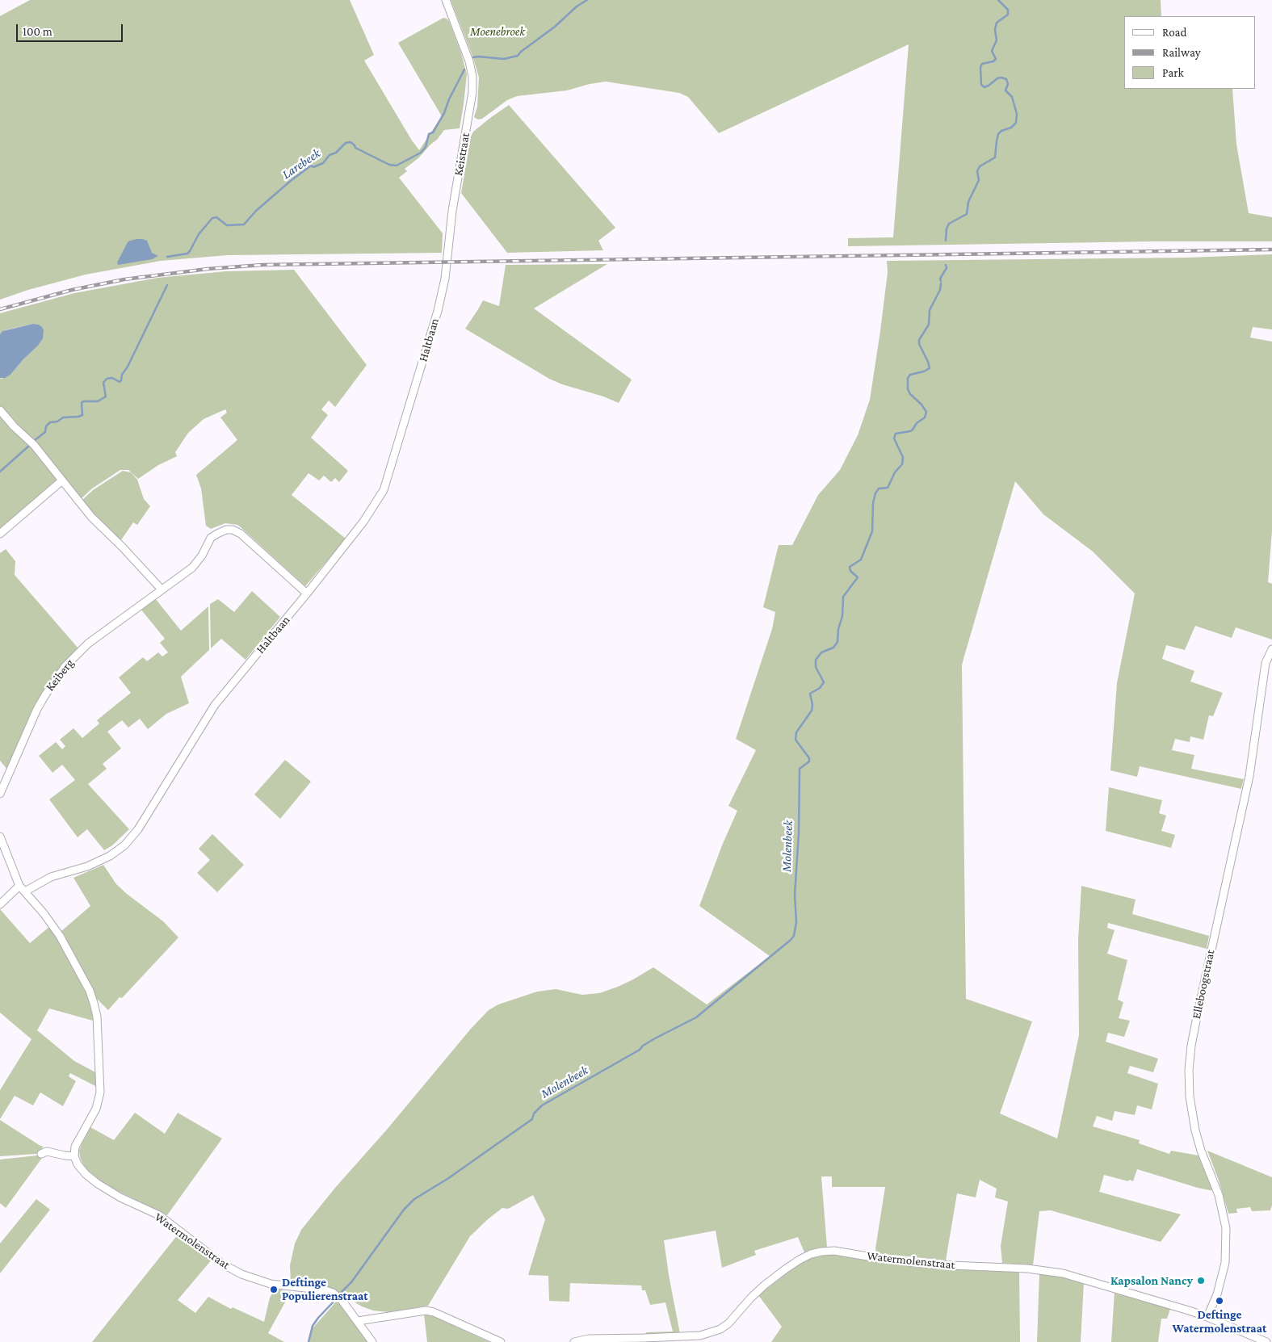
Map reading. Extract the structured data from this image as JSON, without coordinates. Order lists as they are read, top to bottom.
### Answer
{
  "streets": {
    "street": [
      "Keistraat",
      "Haltbaan",
      "Keiberg",
      "Elleboogstraat",
      "Watermolenstraat"
    ]
  },
  "crossings": [
    ["Keistraat", "Haltbaan"],
    ["Haltbaan", "Keiberg"],
    ["Elleboogstraat", "Watermolenstraat"]
  ],
  "water": ["Larebeek", "Molenbeek"],
  "parks": ["Moenebroek"],
  "places": ["Kapsalon Nancy", "Deftinge Populierenstraat", "Deftinge Watermolenstraat"],
  "legend": ["Road", "Railway", "Park"],
  "scale_bar": "100 m"
}
